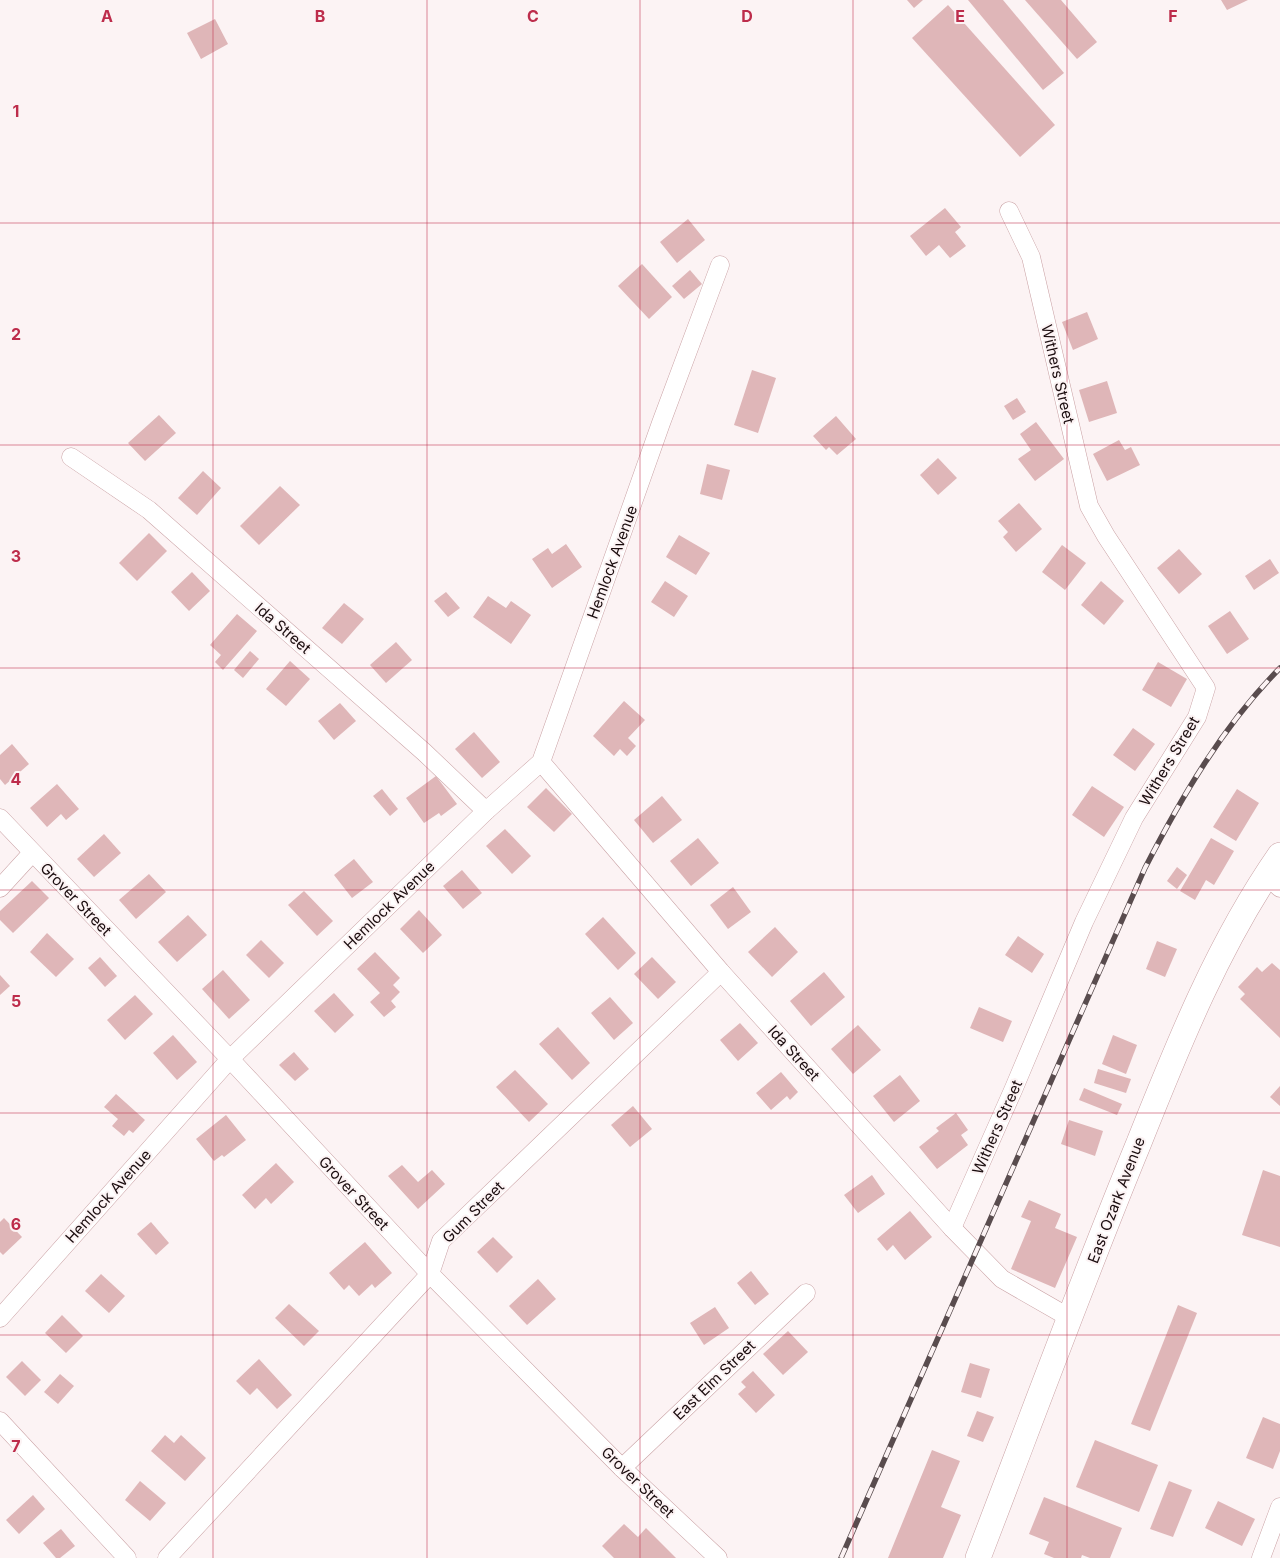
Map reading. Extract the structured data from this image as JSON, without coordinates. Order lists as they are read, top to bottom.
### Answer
{
  "streets": {
    "main road": ["East Ozark Avenue"],
    "street": [
      "Withers Street",
      "Hemlock Avenue",
      "Ida Street",
      "Grover Street",
      "Gum Street",
      "East Elm Street"
    ]
  },
  "crossings": [
    ["Withers Street", "Ida Street"],
    ["Hemlock Avenue", "Ida Street"],
    ["Hemlock Avenue", "Grover Street"],
    ["Ida Street", "East Ozark Avenue"],
    ["Ida Street", "Gum Street"],
    ["Grover Street", "Gum Street"],
    ["Grover Street", "East Elm Street"]
  ],
  "grid": {
    "columns": [
      "A",
      "B",
      "C",
      "D",
      "E",
      "F"
    ],
    "rows": [
      "1",
      "2",
      "3",
      "4",
      "5",
      "6",
      "7"
    ]
  }
}
